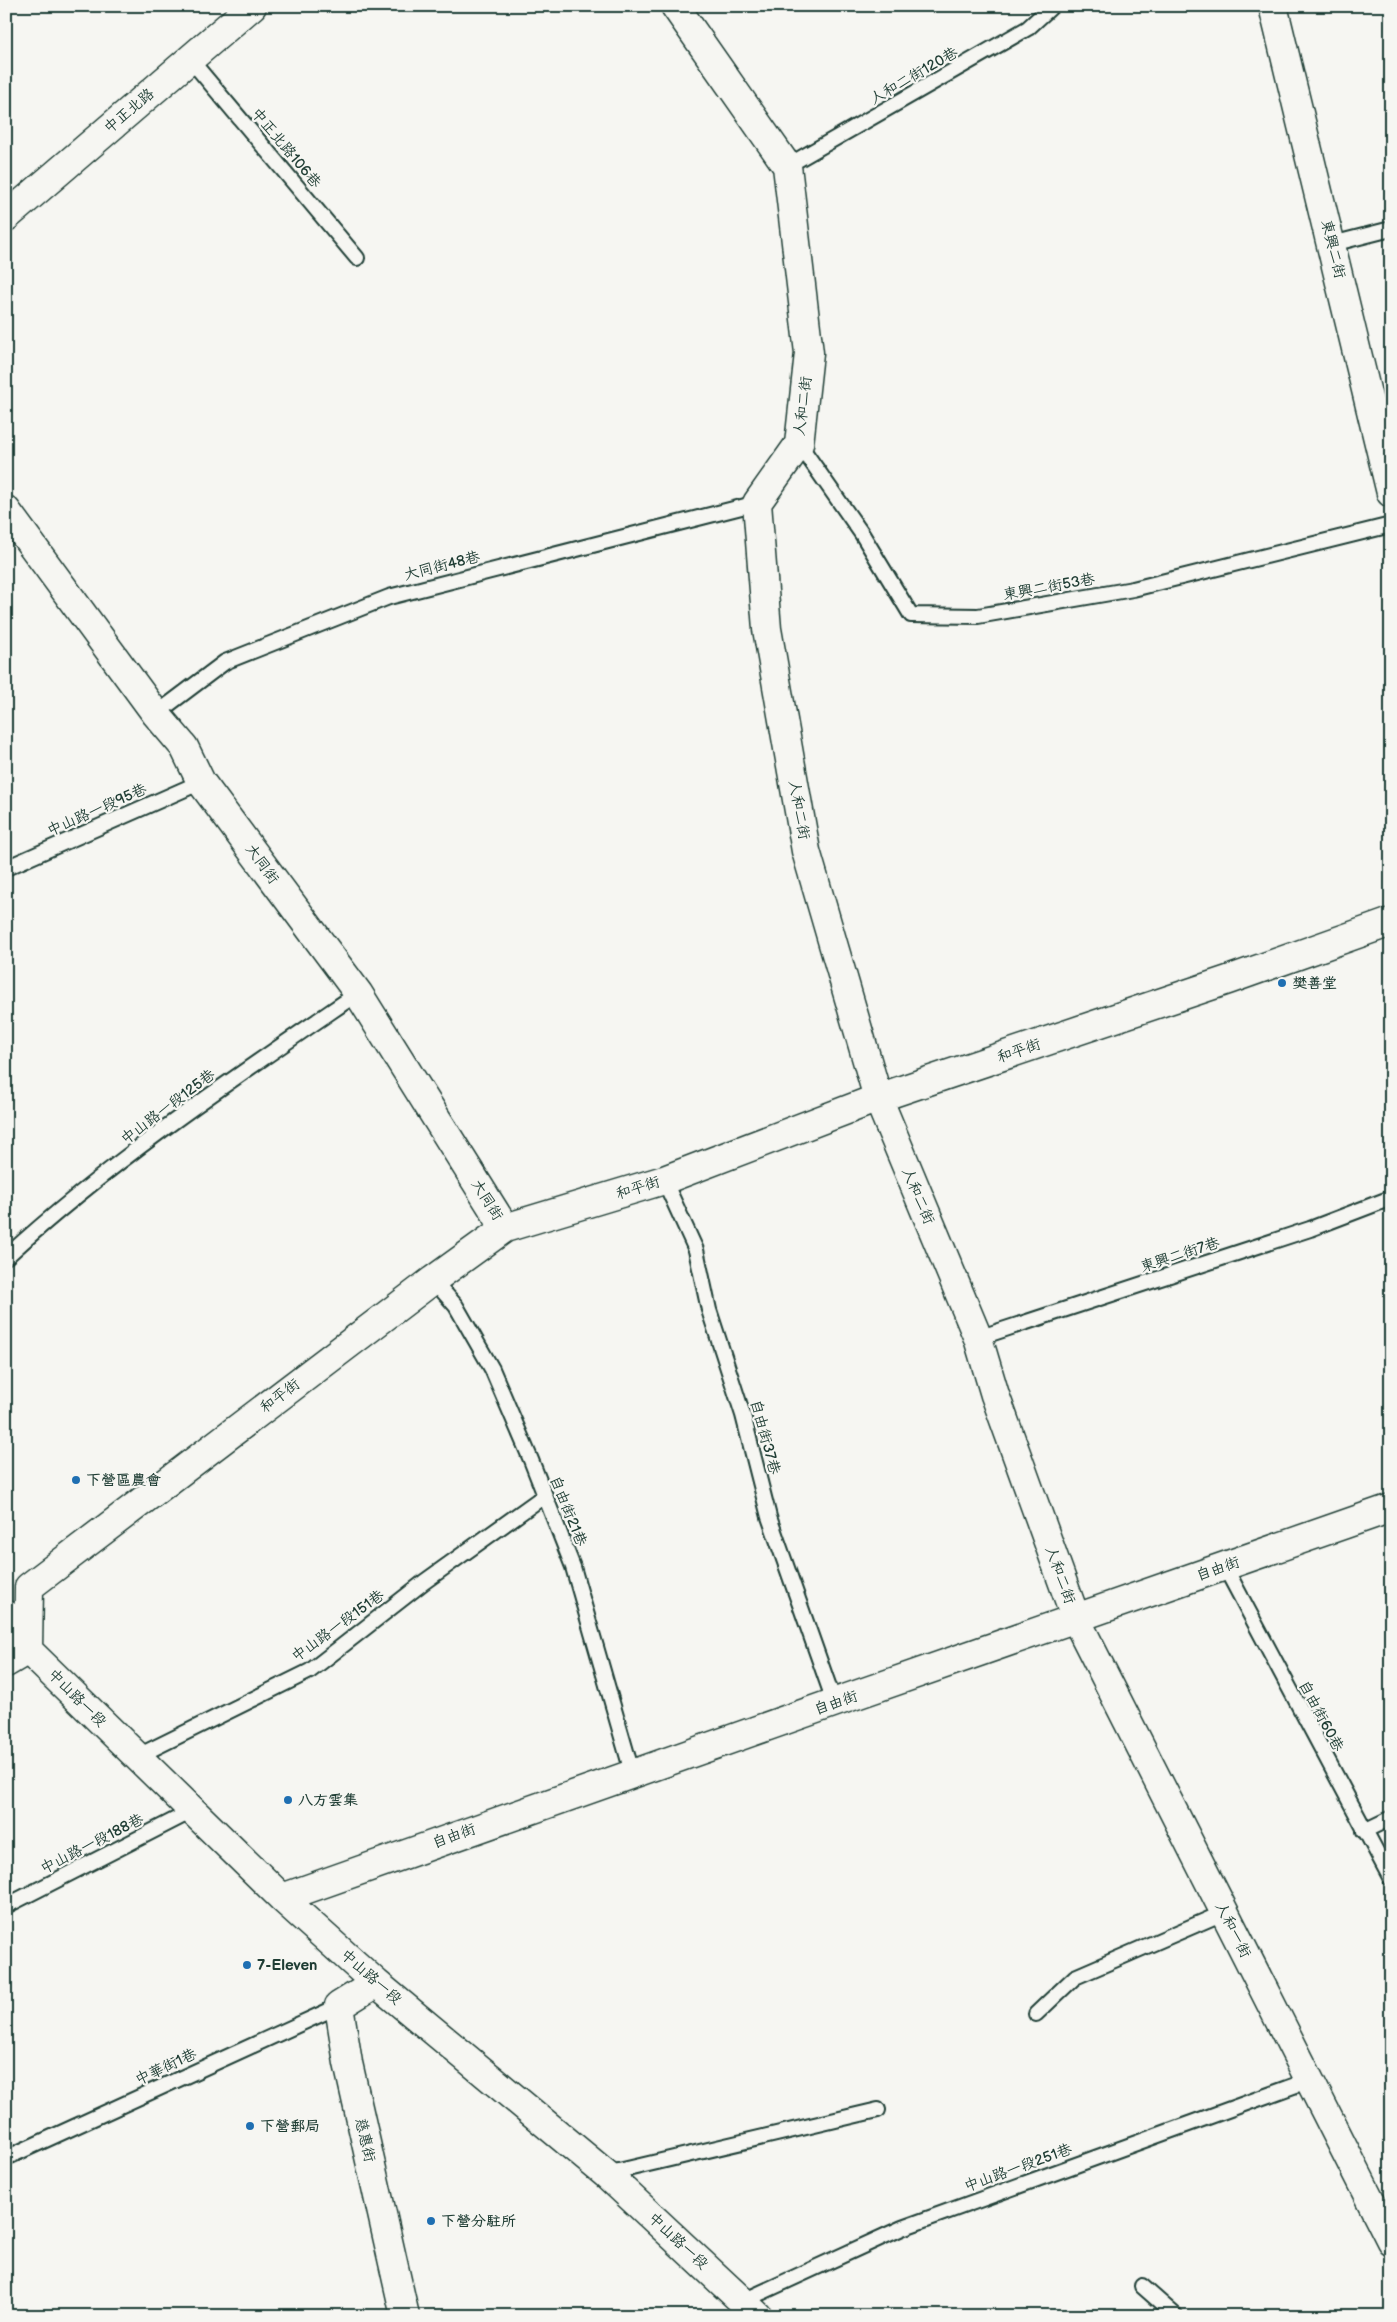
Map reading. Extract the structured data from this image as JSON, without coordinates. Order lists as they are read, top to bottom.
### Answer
{
  "streets": {
    "street": [
      "中正北路",
      "東興二街",
      "人和二街",
      "大同街",
      "和平街",
      "自由街",
      "中山路一段",
      "人和一街",
      "慈惠街"
    ],
    "lane": [
      "人和二街120巷",
      "中正北路106巷",
      "大同街48巷",
      "東興二街53巷",
      "中山路一段95巷",
      "中山路一段125巷",
      "東興二街7巷",
      "自由街37巷",
      "自由街21巷",
      "中山路一段151巷",
      "自由街60巷",
      "中山路一段188巷",
      "中華街1巷",
      "中山路一段251巷"
    ]
  },
  "crossings": [
    ["人和二街120巷", "人和二街"],
    ["中正北路", "中正北路106巷"],
    ["人和二街", "大同街48巷"],
    ["人和二街", "東興二街53巷"],
    ["人和二街", "和平街"],
    ["人和二街", "東興二街7巷"],
    ["人和二街", "自由街"],
    ["人和二街", "人和一街"],
    ["大同街48巷", "大同街"],
    ["中山路一段95巷", "大同街"],
    ["大同街", "和平街"],
    ["大同街", "中山路一段125巷"],
    ["和平街", "自由街37巷"],
    ["和平街", "自由街21巷"],
    ["和平街", "中山路一段"],
    ["自由街37巷", "自由街"],
    ["自由街21巷", "自由街"],
    ["自由街21巷", "中山路一段151巷"],
    ["自由街", "中山路一段"],
    ["自由街", "自由街60巷"],
    ["自由街", "人和一街"],
    ["中山路一段151巷", "中山路一段"],
    ["中山路一段", "中山路一段188巷"],
    ["中山路一段", "中山路一段251巷"],
    ["人和一街", "中山路一段251巷"],
    ["中華街1巷", "慈惠街"]
  ],
  "places": [
    "樊善堂",
    "下營區農會",
    "八方雲集",
    "7-Eleven",
    "下營郵局",
    "下營分駐所"
  ]
}
